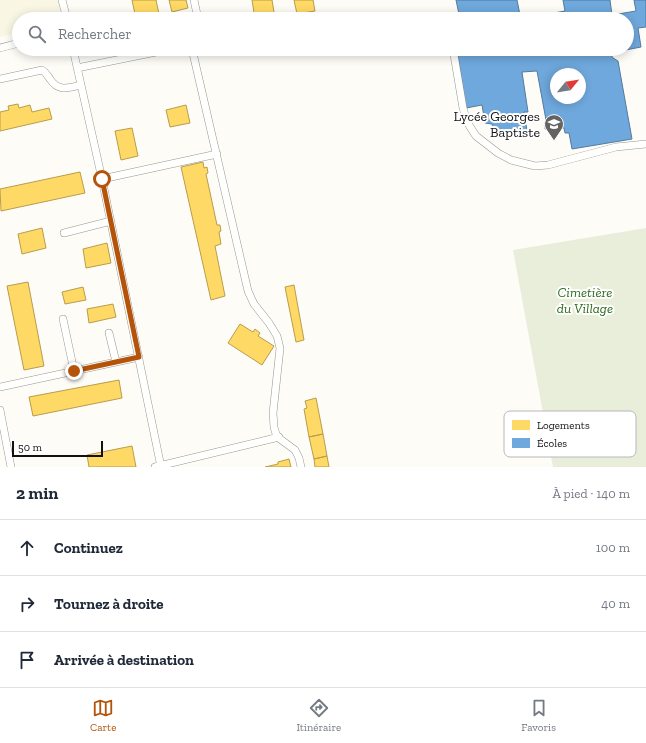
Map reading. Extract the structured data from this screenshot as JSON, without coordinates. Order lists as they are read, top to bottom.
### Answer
{
  "parks": ["Cimetière du Village"],
  "places": {
    "school or university": ["Lycée Georges Baptiste"]
  },
  "legend": ["Logements", "Écoles"],
  "scale_bar": "50 m",
  "north": "top right",
  "page": {
    "search": "Rechercher",
    "scale": "50 m",
    "heading": ["2 min", "À pied · 140 m"],
    "list": [
      ["Continuez", "100 m"],
      ["Tournez à droite", "40 m"],
      "Arrivée à destination"
    ],
    "nav": ["Carte", "Itinéraire", "Favoris"]
  }
}
